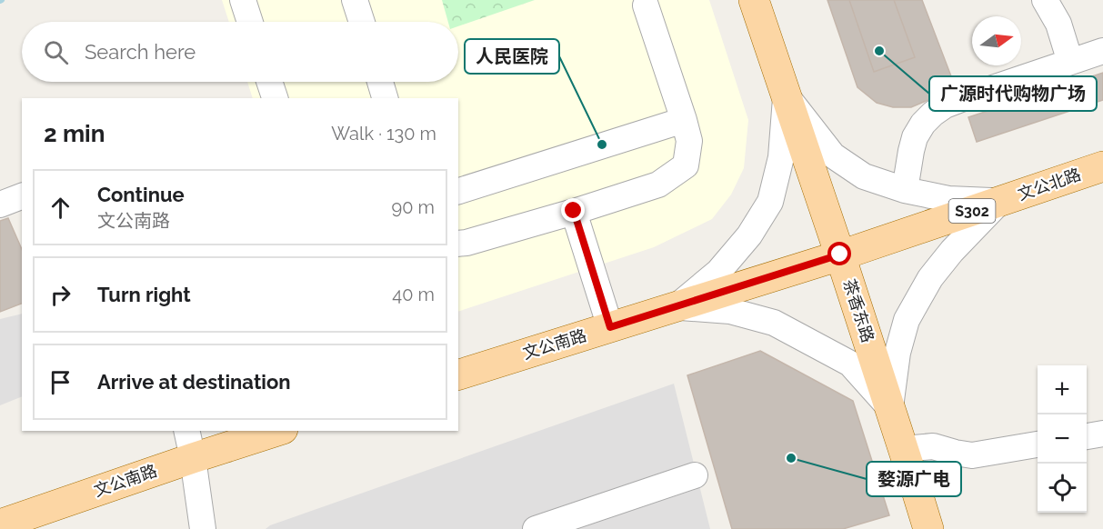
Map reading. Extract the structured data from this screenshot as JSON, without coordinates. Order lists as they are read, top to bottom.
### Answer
{
  "streets": {
    "main road": [
      "文公北路",
      "S302",
      "茶香东路",
      "文公南路"
    ]
  },
  "crossings": [
    ["文公北路", "茶香东路"],
    ["文公北路", "文公南路"],
    ["茶香东路", "文公南路"]
  ],
  "places": ["广源时代购物广场", "人民医院", "婺源广电"],
  "north": "right",
  "page": {
    "search": "Search here",
    "heading": ["2 min", "Walk · 130 m"],
    "list": [
      ["Continue", "文公南路", "90 m"],
      ["Turn right", "40 m"],
      "Arrive at destination"
    ],
    "map_buttons": ["+", "−"]
  }
}
